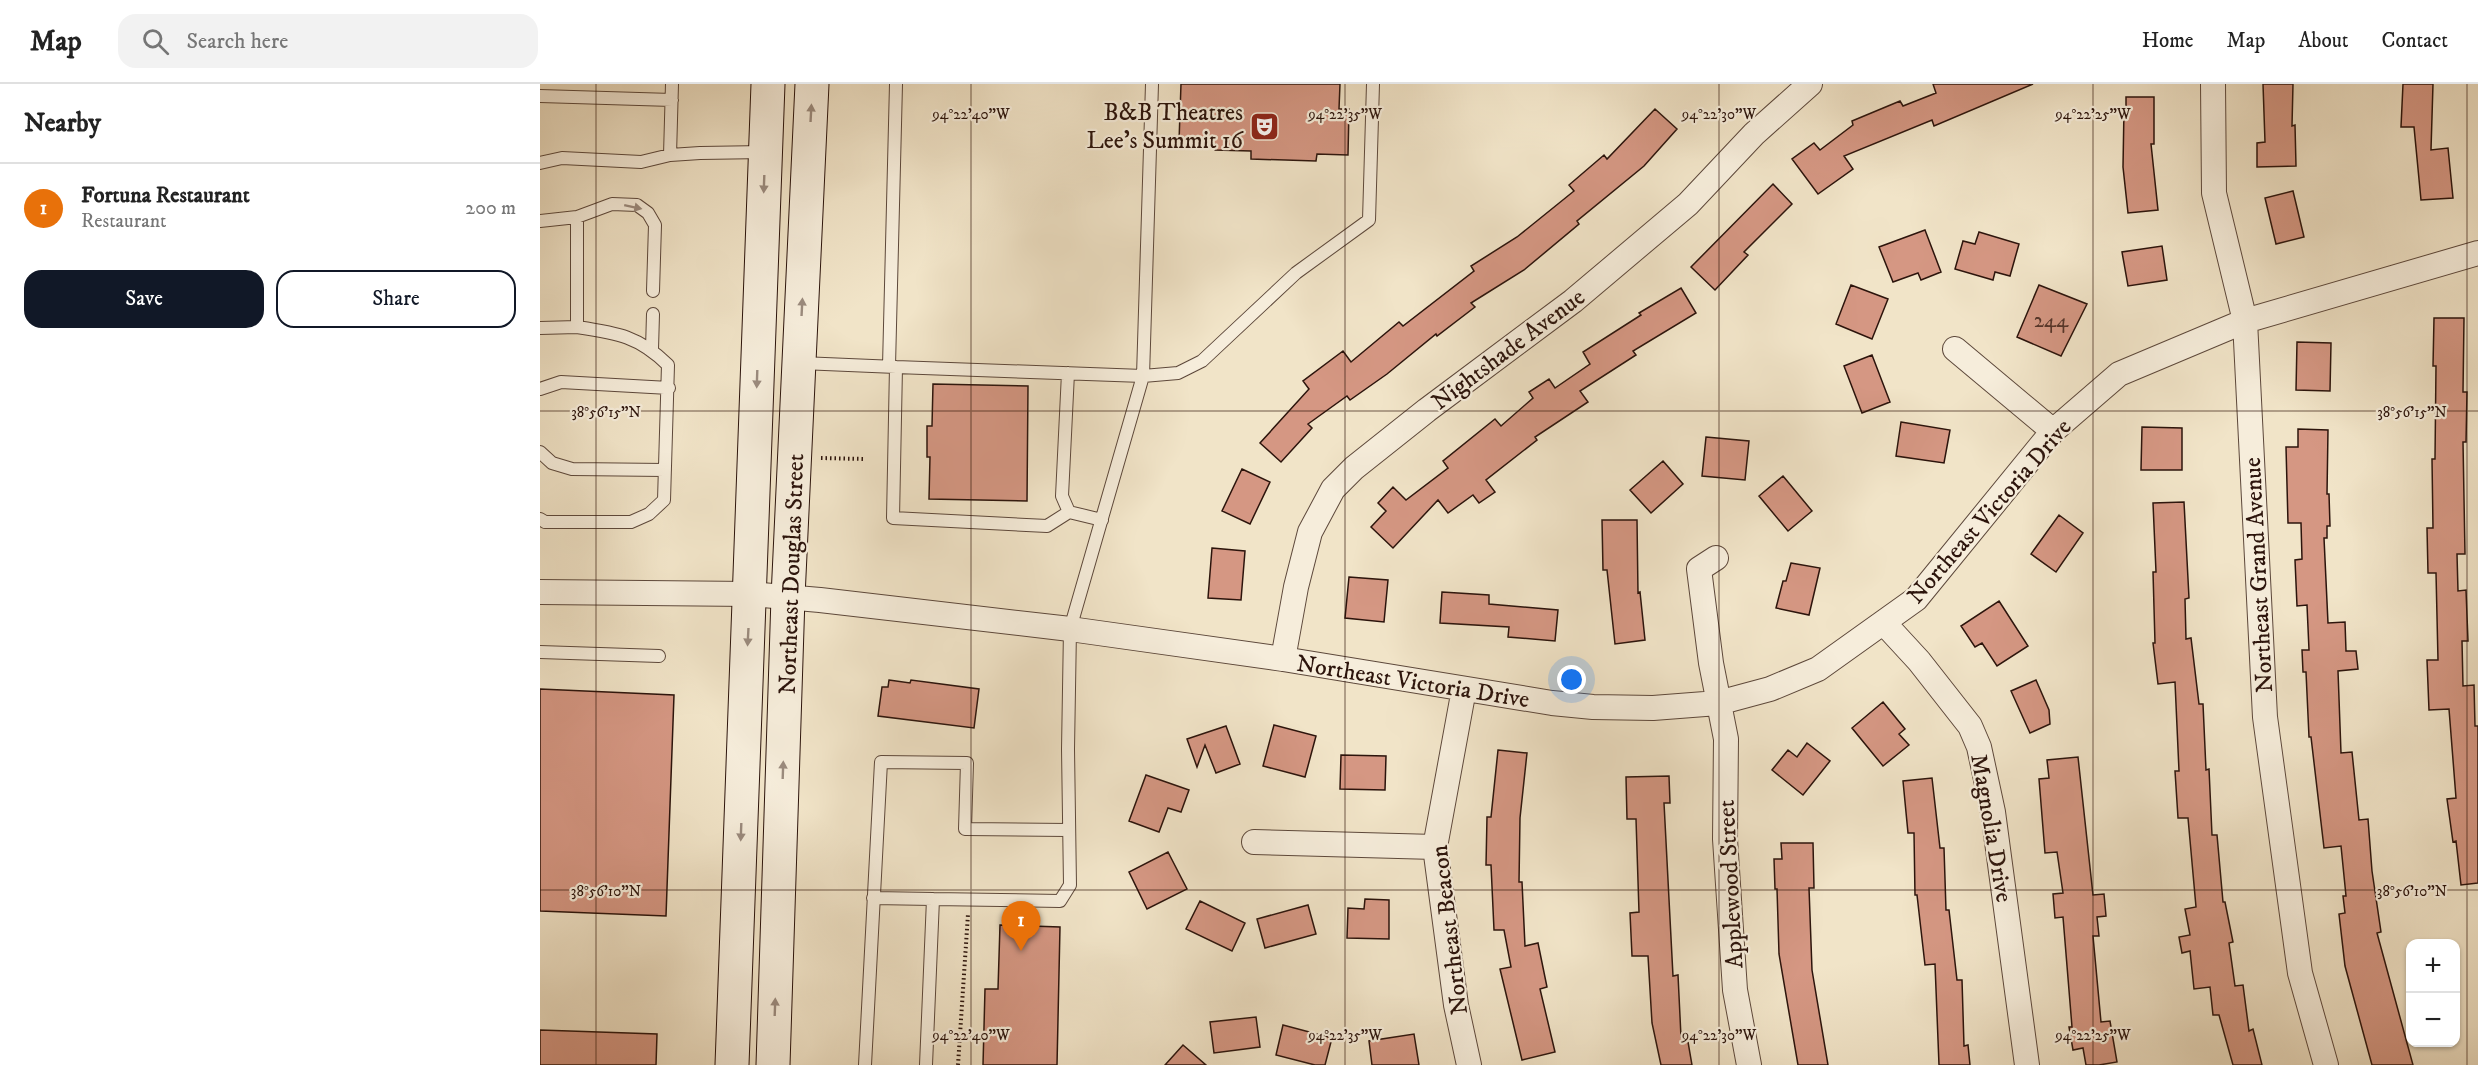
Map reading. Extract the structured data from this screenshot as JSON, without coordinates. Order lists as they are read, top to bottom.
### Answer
{
  "streets": {
    "main road": ["Northeast Douglas Street"],
    "street": [
      "Nightshade Avenue",
      "Northeast Victoria Drive",
      "Northeast Grand Avenue",
      "Magnolia Drive",
      "Applewood Street",
      "Northeast Beacon"
    ]
  },
  "crossings": [
    ["Nightshade Avenue", "Northeast Victoria Drive"],
    ["Northeast Victoria Drive", "Northeast Douglas Street"],
    ["Northeast Victoria Drive", "Northeast Grand Avenue"],
    ["Northeast Victoria Drive", "Magnolia Drive"],
    ["Northeast Victoria Drive", "Applewood Street"],
    ["Northeast Victoria Drive", "Northeast Beacon"]
  ],
  "places": {
    "theatre": ["B&B Theatres Lee's Summit 16"]
  },
  "house_numbers": ["244"],
  "page": {
    "header": "Map",
    "search": "Search here",
    "nav": [
      "Home",
      "Map",
      "About",
      "Contact"
    ],
    "heading": "Nearby",
    "list": [
      {
        "mark": "1",
        "name": "Fortuna Restaurant",
        "note": "Restaurant",
        "value": "200 m"
      }
    ],
    "buttons": ["Save", "Share"],
    "pins": "1",
    "map_buttons": ["+", "−"]
  },
  "coordinates": [
    "94°22'40\"W",
    "94°22'35\"W",
    "94°22'30\"W",
    "94°22'25\"W",
    "38°56'15\"N",
    "38°56'10\"N"
  ]
}
